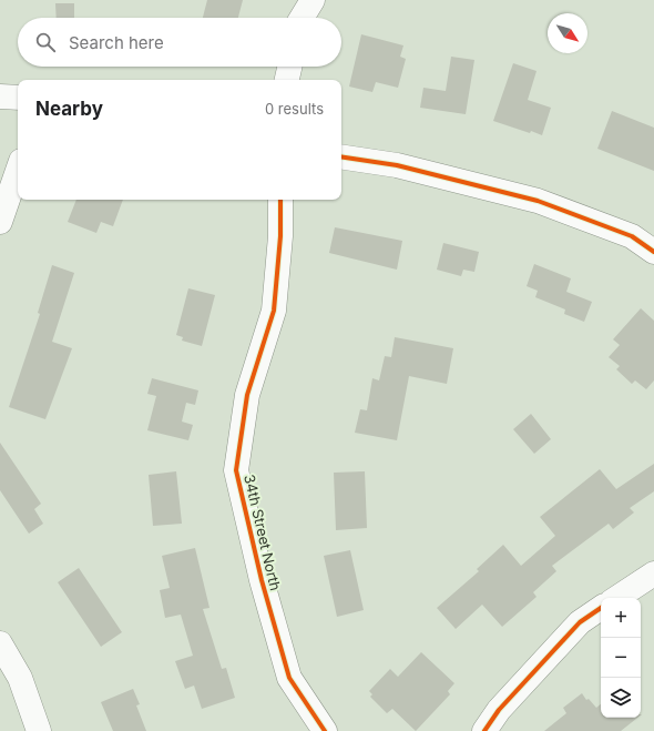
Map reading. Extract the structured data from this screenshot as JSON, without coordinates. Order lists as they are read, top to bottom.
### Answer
{
  "streets": {
    "street": ["34th Street North"]
  },
  "north": "bottom right",
  "page": {
    "search": "Search here",
    "heading": ["Nearby", "0 results"],
    "map_buttons": ["+", "−"]
  }
}
